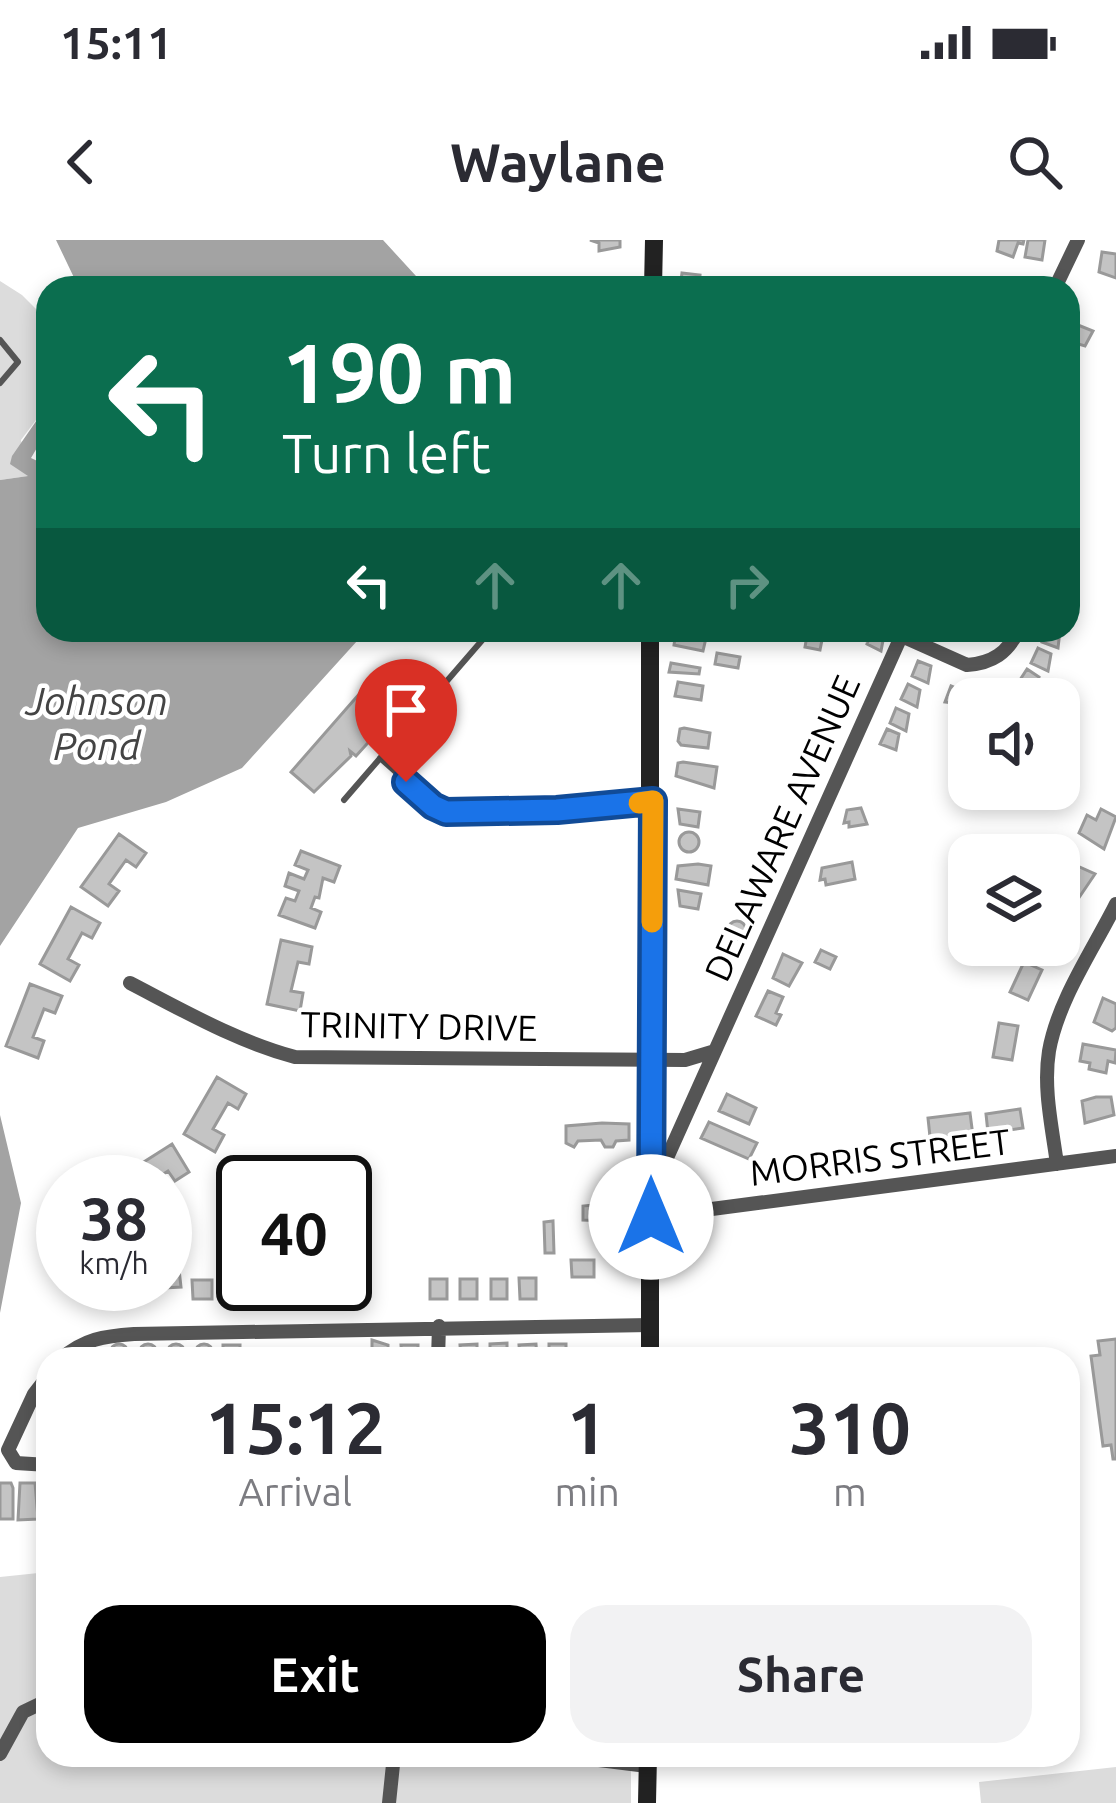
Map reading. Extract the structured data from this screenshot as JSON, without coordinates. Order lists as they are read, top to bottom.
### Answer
{
  "streets": {
    "street": ["DELAWARE AVENUE", "TRINITY DRIVE", "MORRIS STREET"]
  },
  "water": ["Johnson Pond"],
  "page": {
    "status": "15:11",
    "header": "Waylane",
    "turn": ["190 m", "Turn left"],
    "speed": "38 km/h",
    "limit": "40",
    "eta": [
      "15:12",
      "Arrival",
      "1",
      "min",
      "310",
      "m"
    ],
    "buttons": ["Exit", "Share"]
  }
}
